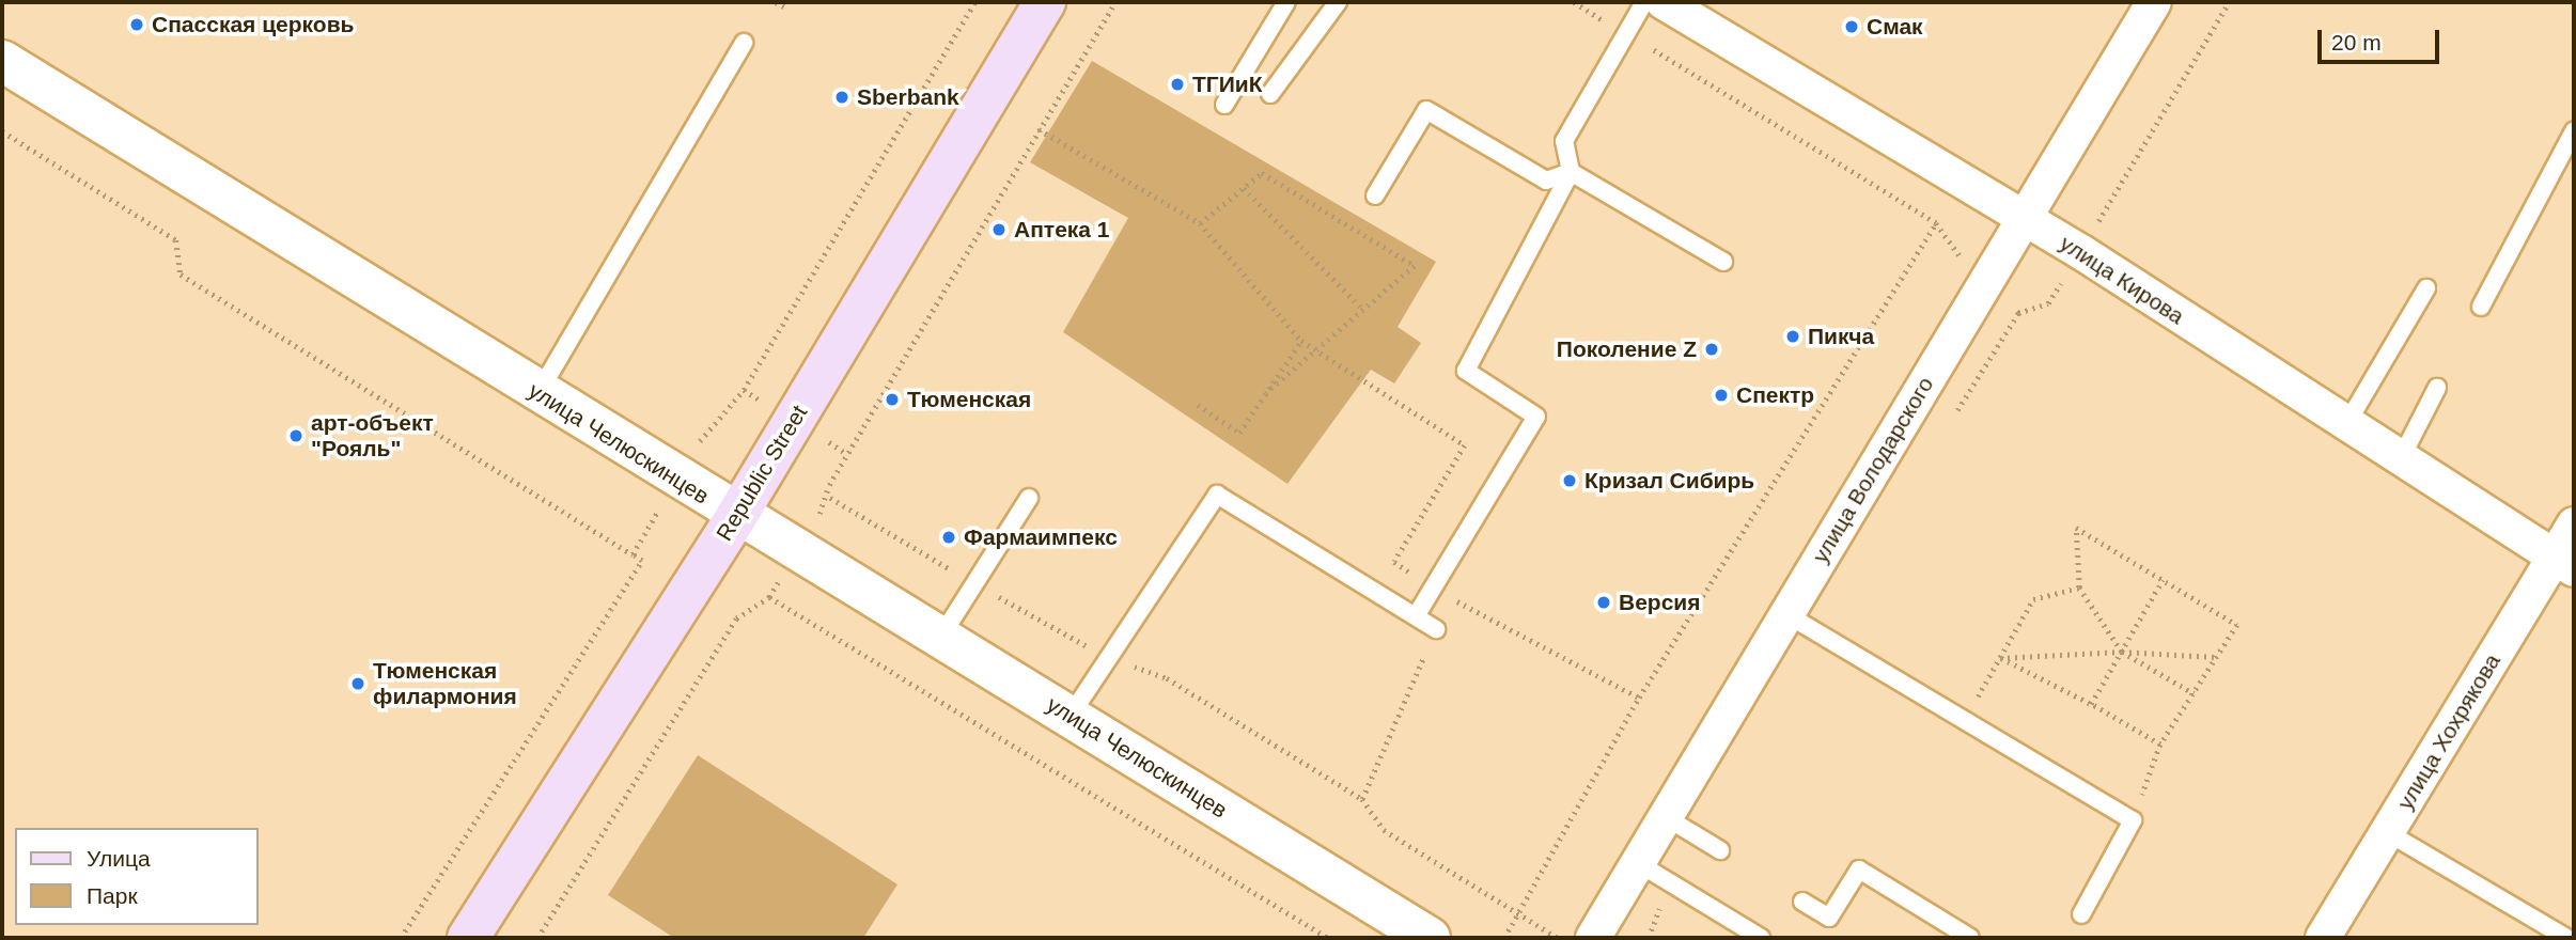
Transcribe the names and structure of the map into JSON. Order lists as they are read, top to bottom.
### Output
{
  "streets": {
    "main road": ["улица Челюскинцев", "Republic Street"],
    "street": ["улица Кирова", "улица Володарского", "улица Хохрякова"]
  },
  "crossings": [
    ["улица Кирова", "улица Володарского"],
    ["улица Кирова", "улица Хохрякова"],
    ["улица Челюскинцев", "Republic Street"]
  ],
  "places": [
    "Спасская церковь",
    "Смак",
    "ТГИиК",
    "Sberbank",
    "Аптека 1",
    "Пикча",
    "Поколение Z",
    "Спектр",
    "Тюменская",
    "арт-объект \"Рояль\"",
    "Кризал Сибирь",
    "Фармаимпекс",
    "Версия",
    "Тюменская филармония"
  ],
  "legend": ["Улица", "Парк"],
  "scale_bar": "20 m"
}
